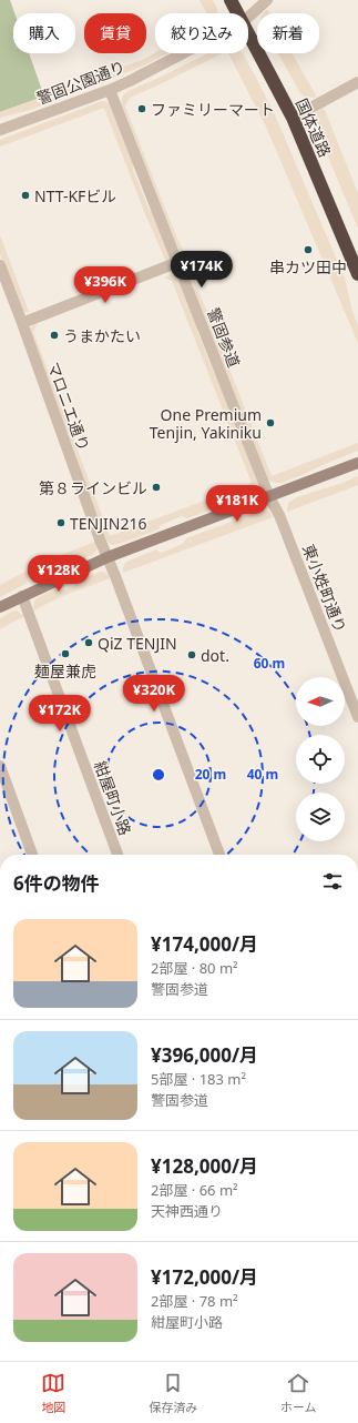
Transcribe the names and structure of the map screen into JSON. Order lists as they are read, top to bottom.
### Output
{
  "streets": {
    "highway": ["国体道路"],
    "street": [
      "警固公園通り",
      "警固参道",
      "マロニエ通り",
      "東小姓町通り",
      "紺屋町小路"
    ]
  },
  "crossings": [
    ["警固公園通り", "警固参道"],
    ["警固参道", "東小姓町通り"]
  ],
  "places": [
    "ファミリーマート",
    "NTT-KFビル",
    "串カツ田中",
    "うまかたい",
    "One Premium Tenjin, Yakiniku",
    "第８ラインビル",
    "TENJIN216",
    "QiZ TENJIN",
    "麺屋兼虎",
    "dot."
  ],
  "north": "left",
  "page": {
    "chip": [
      "購入",
      "賃貸",
      "絞り込み",
      "新着"
    ],
    "price": [
      "¥174K",
      "¥396K",
      "¥181K",
      "¥128K",
      "¥320K",
      "¥172K"
    ],
    "heading": "6件の物件",
    "list": [
      {
        "name": "¥174,000/月",
        "note": "2部屋 · 80 m² · 警固参道"
      },
      {
        "name": "¥396,000/月",
        "note": "5部屋 · 183 m² · 警固参道"
      },
      {
        "name": "¥128,000/月",
        "note": "2部屋 · 66 m² · 天神西通り"
      },
      {
        "name": "¥172,000/月",
        "note": "2部屋 · 78 m² · 紺屋町小路"
      }
    ],
    "tabs": ["地図", "保存済み", "ホーム"]
  },
  "rings": ["60 m", "20 m", "40 m"]
}
